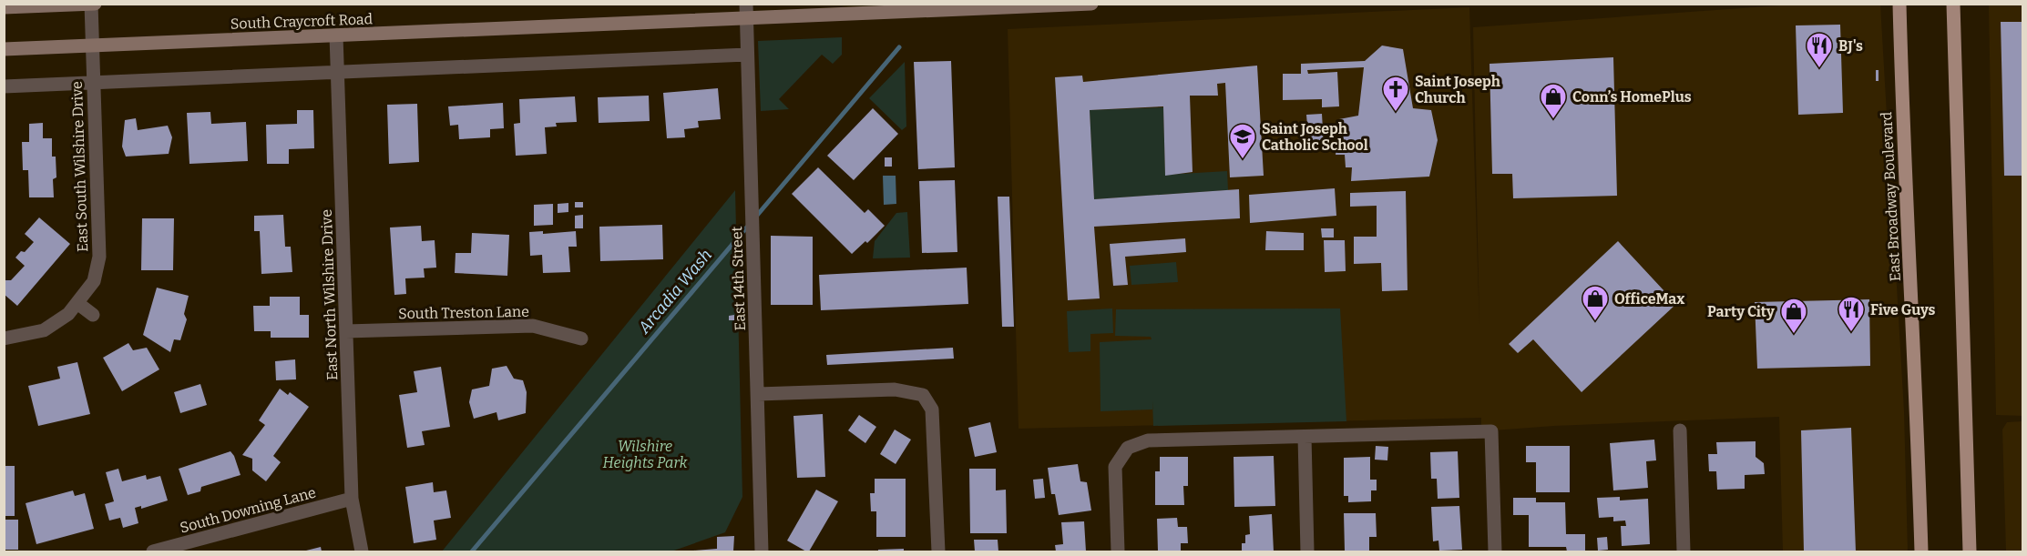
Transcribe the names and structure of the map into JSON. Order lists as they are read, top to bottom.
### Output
{
  "streets": {
    "main road": ["South Craycroft Road", "East Broadway Boulevard"],
    "street": [
      "East South Wilshire Drive",
      "East 14th Street",
      "East North Wilshire Drive",
      "South Treston Lane",
      "South Downing Lane"
    ]
  },
  "crossings": [
    ["South Craycroft Road", "East South Wilshire Drive"],
    ["South Craycroft Road", "East 14th Street"],
    ["South Craycroft Road", "East North Wilshire Drive"],
    ["East North Wilshire Drive", "South Treston Lane"],
    ["East North Wilshire Drive", "South Downing Lane"]
  ],
  "water": ["Arcadia Wash"],
  "parks": ["Wilshire Heights Park"],
  "places": {
    "restaurant": ["BJ's", "Five Guys"],
    "church": ["Saint Joseph Church"],
    "shop": ["Conn’s HomePlus", "OfficeMax", "Party City"],
    "school or university": ["Saint Joseph Catholic School"]
  }
}
